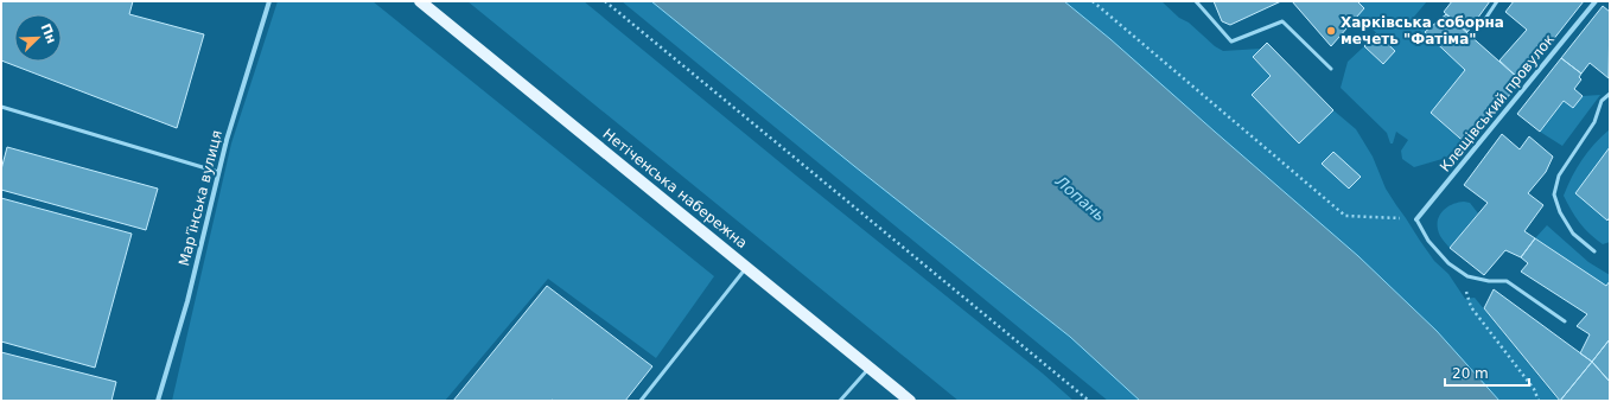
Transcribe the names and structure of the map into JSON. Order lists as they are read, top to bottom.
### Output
{
  "streets": {
    "main road": ["Нетіченська набережна"],
    "street": ["Клещівський провулок", "Мар’їнська вулиця"]
  },
  "water": ["Лопань"],
  "places": ["Харківська соборна мечеть \"Фатіма\""],
  "scale_bar": "20 m",
  "north": "top right"
}
